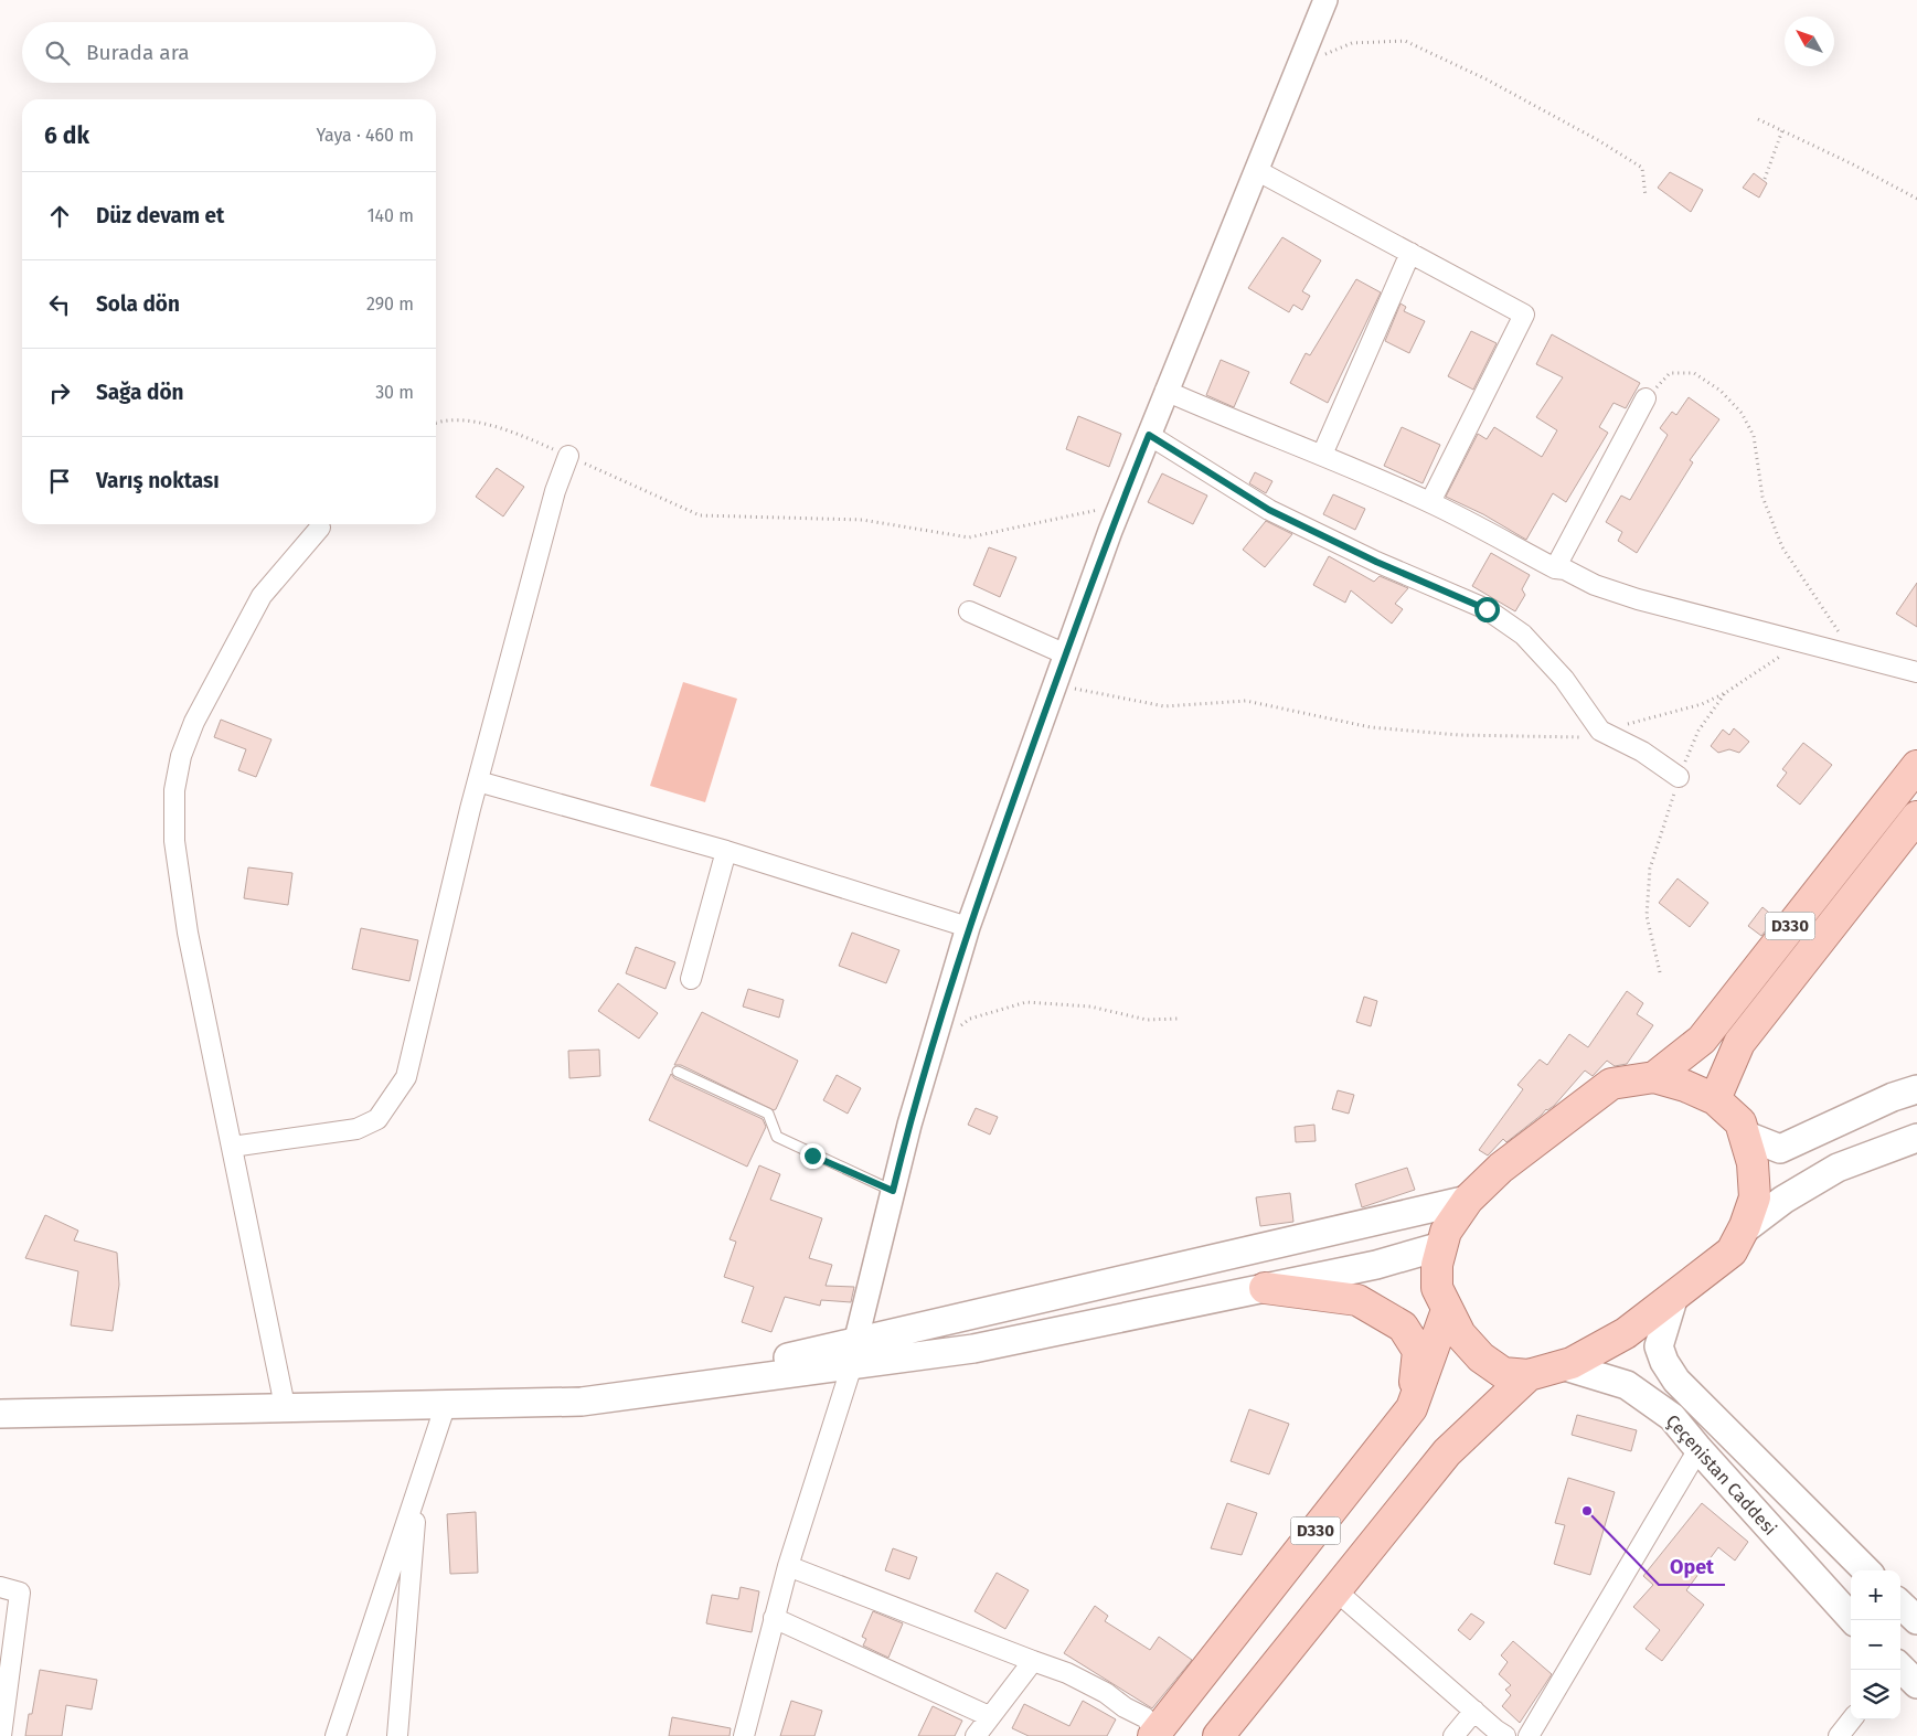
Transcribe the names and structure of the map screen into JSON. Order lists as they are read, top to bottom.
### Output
{
  "streets": {
    "main road": ["D330", "Çeçenistan Caddesi"]
  },
  "places": ["Opet"],
  "north": "top left",
  "page": {
    "search": "Burada ara",
    "heading": ["6 dk", "Yaya · 460 m"],
    "list": [
      ["Düz devam et", "140 m"],
      ["Sola dön", "290 m"],
      ["Sağa dön", "30 m"],
      "Varış noktası"
    ],
    "map_buttons": ["+", "−"]
  }
}
